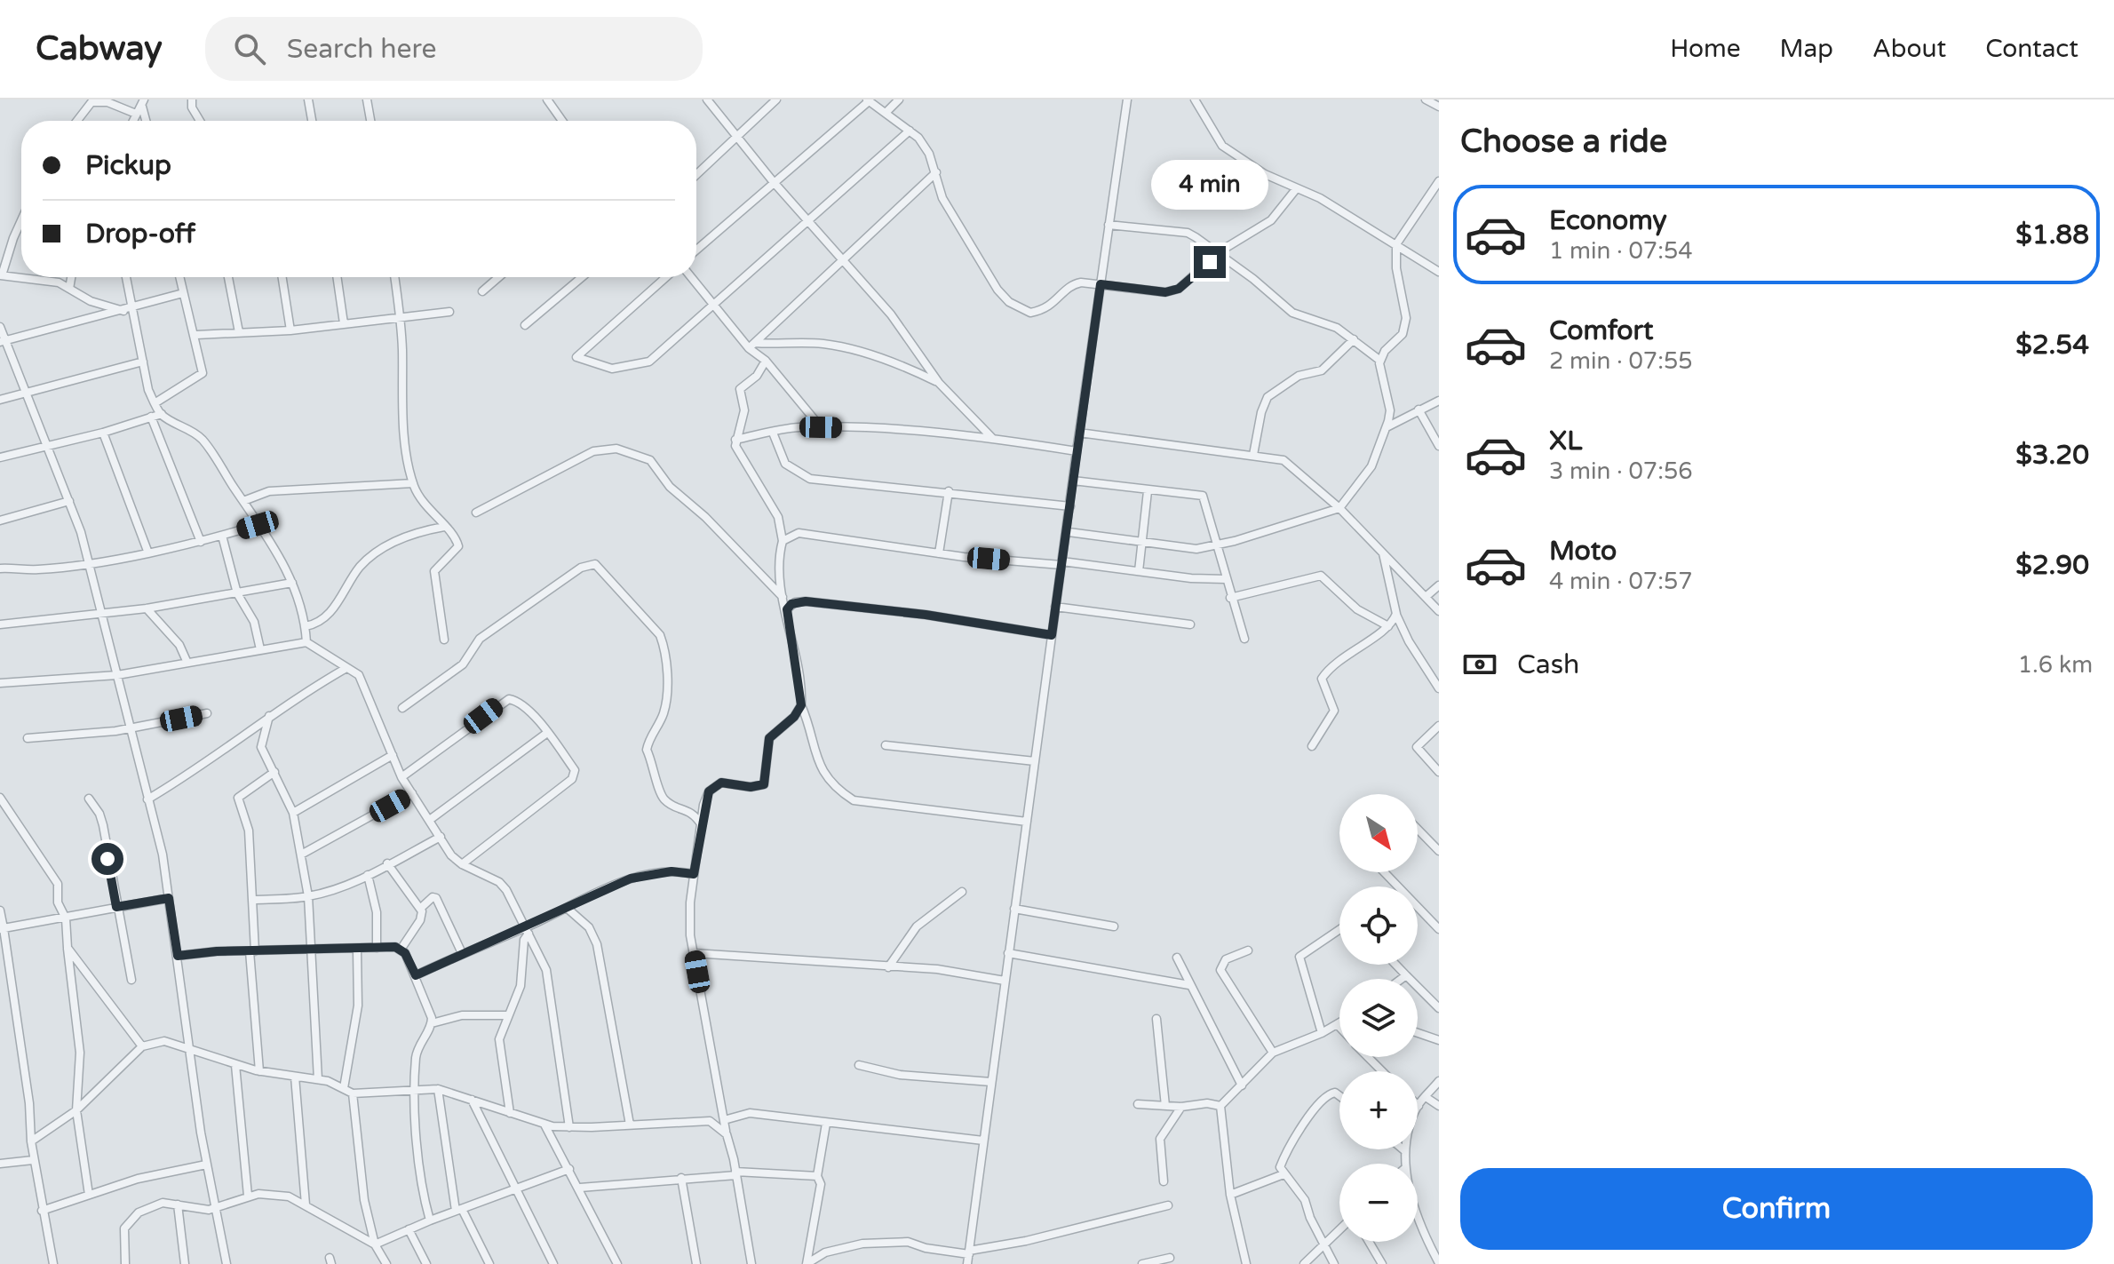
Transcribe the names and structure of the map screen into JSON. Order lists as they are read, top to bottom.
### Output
{
  "north": "bottom right",
  "page": {
    "header": "Cabway",
    "search": "Search here",
    "nav": [
      "Home",
      "Map",
      "About",
      "Contact"
    ],
    "heading": "Choose a ride",
    "banner": ["Pickup", "Drop-off"],
    "bubble": "4 min",
    "list": [
      {
        "name": "Economy",
        "note": "1 min · 07:54",
        "value": "$1.88"
      },
      {
        "name": "Comfort",
        "note": "2 min · 07:55",
        "value": "$2.54"
      },
      {
        "name": "XL",
        "note": "3 min · 07:56",
        "value": "$3.20"
      },
      {
        "name": "Moto",
        "note": "4 min · 07:57",
        "value": "$2.90"
      }
    ],
    "pay": ["Cash", "1.6 km"],
    "map_buttons": ["+", "−"],
    "buttons": "Confirm"
  }
}
